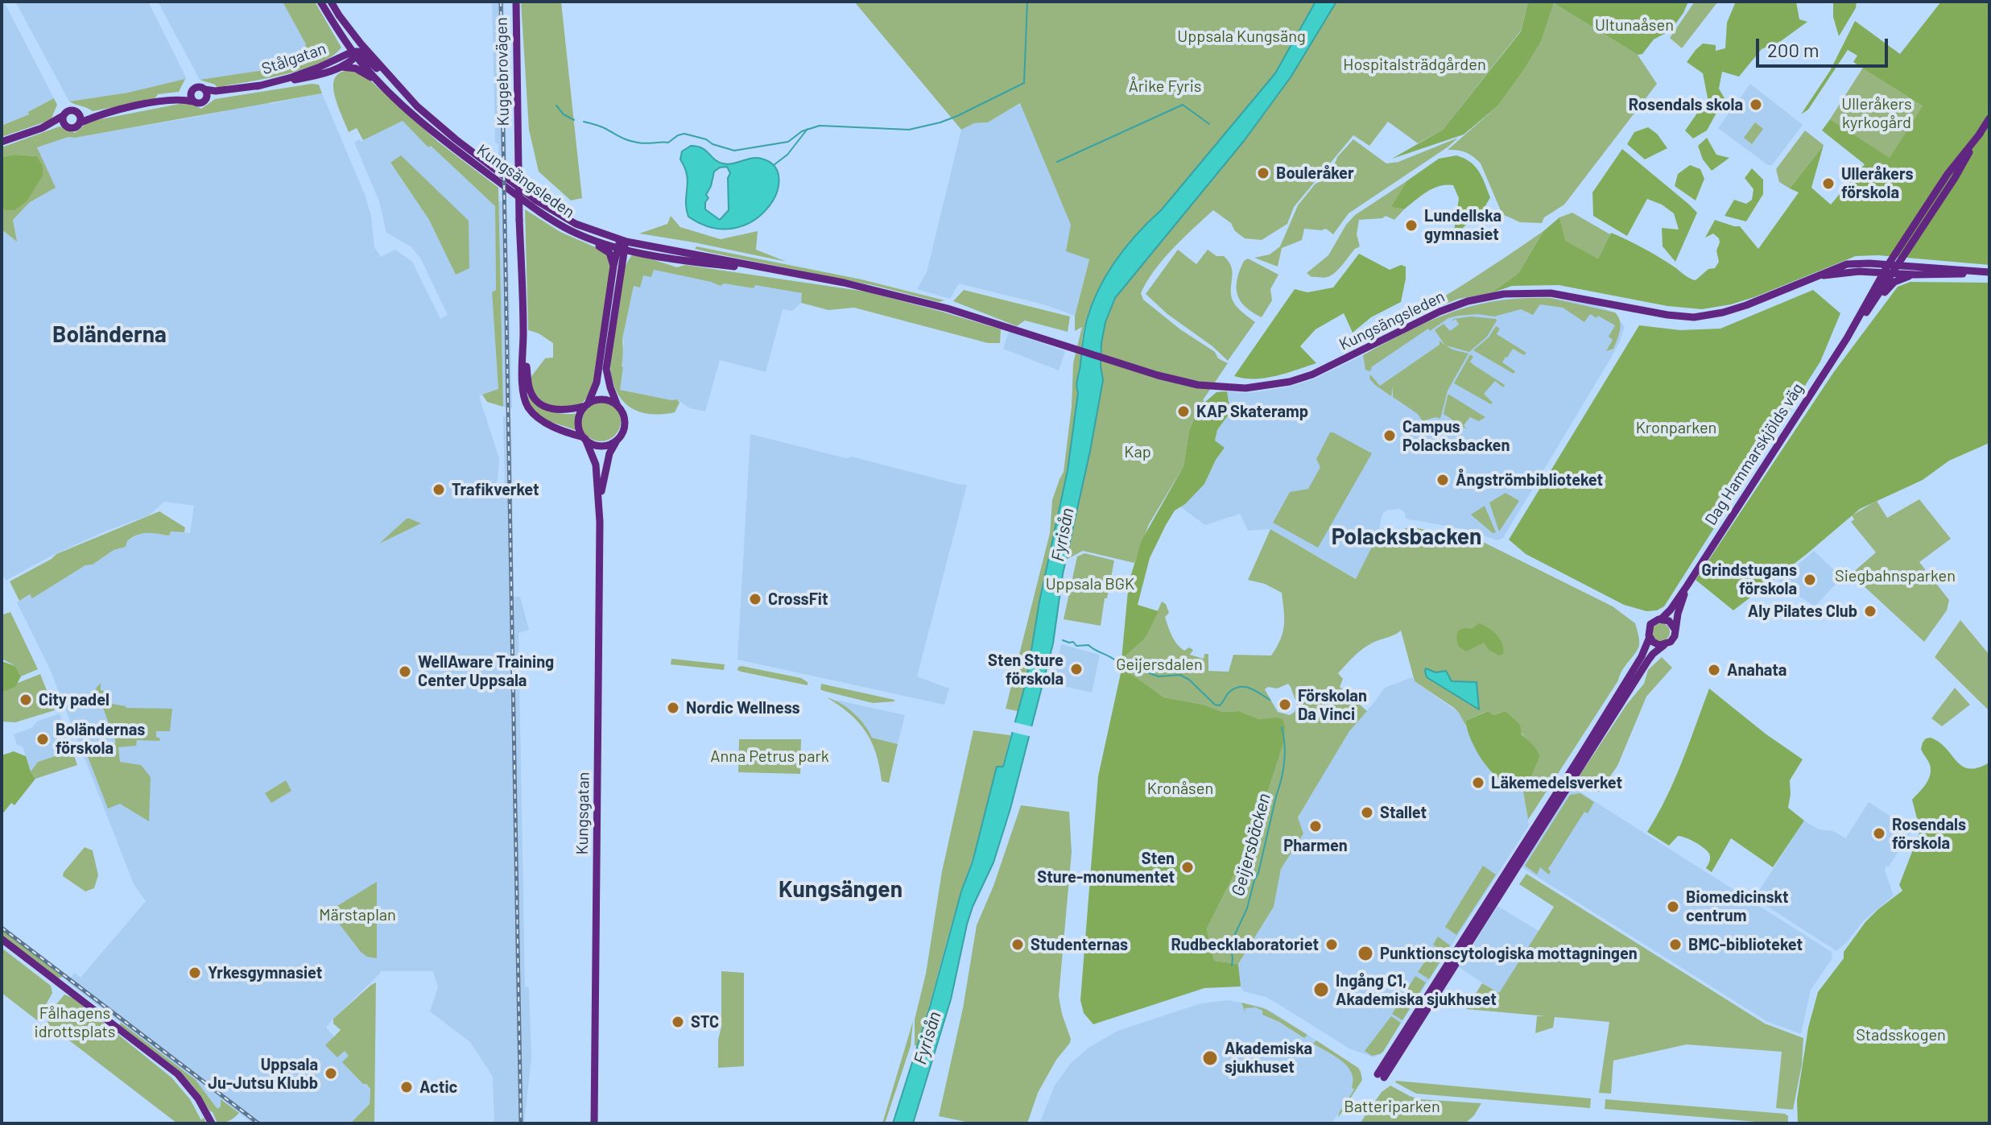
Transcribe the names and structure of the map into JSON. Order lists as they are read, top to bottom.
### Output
{
  "streets": {
    "main road": [
      "Stålgatan",
      "Kuggebrovägen",
      "Kungsängsleden",
      "Dag Hammarskjölds väg",
      "Kungsgatan"
    ]
  },
  "crossings": [
    ["Stålgatan", "Kungsängsleden"],
    ["Kuggebrovägen", "Kungsgatan"],
    ["Kungsängsleden", "Dag Hammarskjölds väg"]
  ],
  "districts": ["Boländerna", "Polacksbacken", "Kungsängen"],
  "water": ["Fyrisån", "Geijersbäcken"],
  "parks": [
    "Ultunaåsen",
    "Uppsala Kungsäng",
    "Hospitalsträdgården",
    "Årike Fyris",
    "Ulleråkers kyrkogård",
    "Kronparken",
    "Kap",
    "Siegbahnsparken",
    "Uppsala BGK",
    "Geijersdalen",
    "Anna Petrus park",
    "Kronåsen",
    "Märstaplan",
    "Fålhagens idrottsplats",
    "Stadsskogen",
    "Batteriparken"
  ],
  "places": [
    "Rosendals skola",
    "Bouleråker",
    "Ulleråkers förskola",
    "Lundellska gymnasiet",
    "KAP Skateramp",
    "Campus Polacksbacken",
    "Ångströmbiblioteket",
    "Trafikverket",
    "Grindstugans förskola",
    "CrossFit",
    "Aly Pilates Club",
    "Sten Sture förskola",
    "Anahata",
    "WellAware Training Center Uppsala",
    "City padel",
    "Förskolan Da Vinci",
    "Nordic Wellness",
    "Boländernas förskola",
    "Läkemedelsverket",
    "Stallet",
    "Pharmen",
    "Rosendals förskola",
    "Sten Sture-monumentet",
    "Biomedicinskt centrum",
    "Studenternas",
    "Rudbecklaboratoriet",
    "BMC-biblioteket",
    "Punktionscytologiska mottagningen",
    "Yrkesgymnasiet",
    "Ingång C1, Akademiska sjukhuset",
    "STC",
    "Akademiska sjukhuset",
    "Uppsala Ju-Jutsu Klubb",
    "Actic"
  ],
  "scale_bar": "200 m"
}
